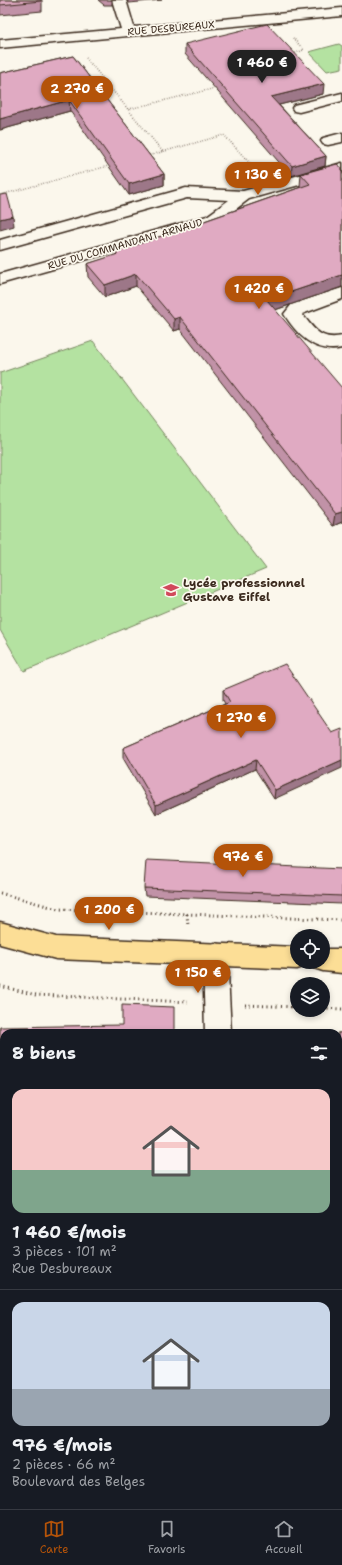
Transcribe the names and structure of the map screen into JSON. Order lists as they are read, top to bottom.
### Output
{
  "streets": {
    "street": ["RUE DESBUREAUX", "RUE DU COMMANDANT ARNAUD"]
  },
  "places": {
    "school or university": ["Lycée professionnel Gustave Eiffel"]
  },
  "page": {
    "price": [
      "1 460 €",
      "2 270 €",
      "1 130 €",
      "1 420 €",
      "1 270 €",
      "976 €",
      "1 200 €",
      "1 150 €"
    ],
    "heading": "8 biens",
    "list": [
      {
        "name": "1 460 €/mois",
        "note": "3 pièces · 101 m² · Rue Desbureaux"
      },
      {
        "name": "976 €/mois",
        "note": "2 pièces · 66 m² · Boulevard des Belges"
      }
    ],
    "tabs": ["Carte", "Favoris", "Accueil"]
  }
}
